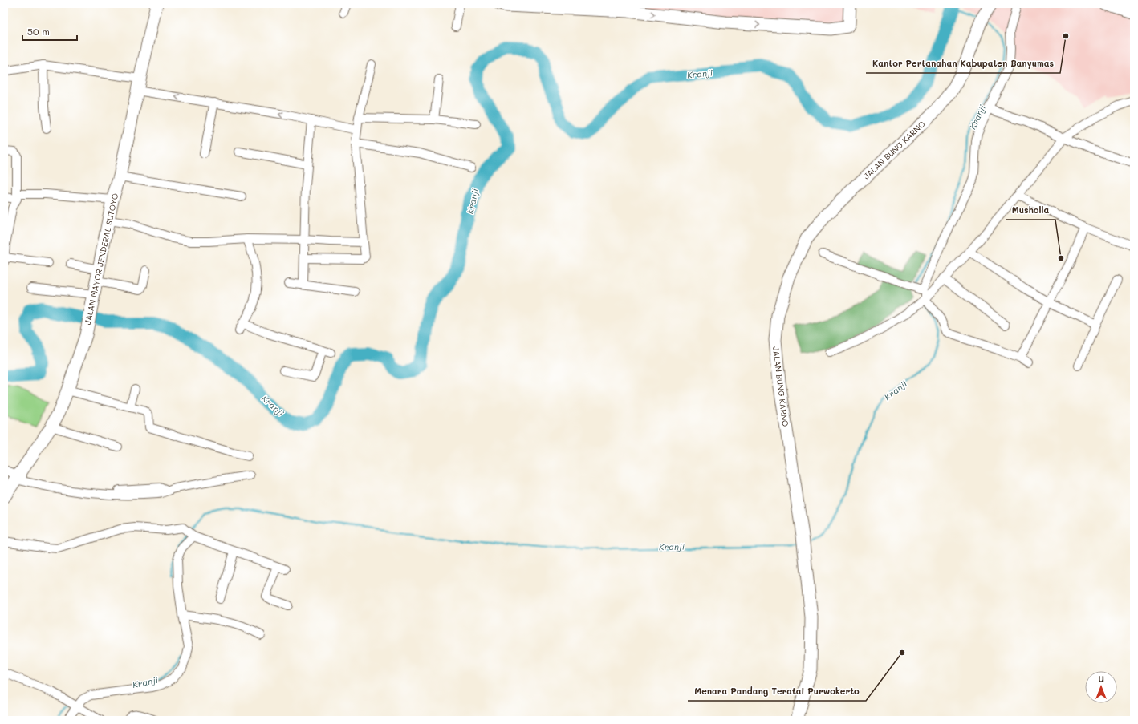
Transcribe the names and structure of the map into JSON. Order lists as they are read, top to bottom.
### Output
{
  "streets": {
    "main road": ["JALAN BUNG KARNO", "JALAN MAYOR JENDERAL SUTOYO"]
  },
  "water": ["Kranji"],
  "places": ["Kantor Pertanahan Kabupaten Banyumas", "Musholla", "Menara Pandang Teratai Purwokerto"],
  "scale_bar": "50 m",
  "north": "top"
}
